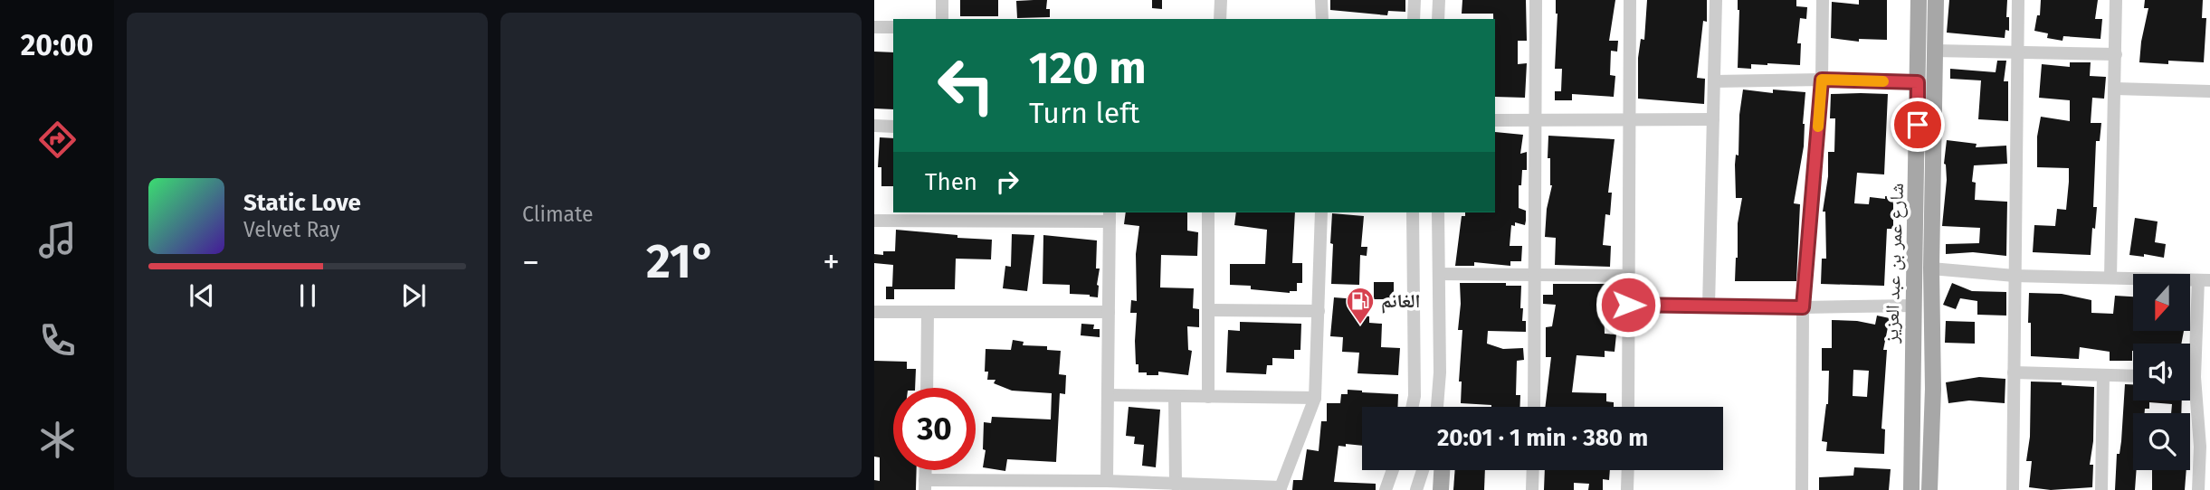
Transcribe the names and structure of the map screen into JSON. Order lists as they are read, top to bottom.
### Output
{
  "streets": {
    "main road": ["شارع عمر بن عبد العزيز"]
  },
  "places": {
    "fuel station": ["الغانم"]
  },
  "north": "bottom",
  "page": {
    "tabs": "20:00",
    "tile": "Climate",
    "turn": ["120 m", "Turn left"],
    "then": "Then",
    "song": ["Static Love", "Velvet Ray"],
    "heat": ["−", "21°", "+"],
    "limit": "30",
    "trip": "20:01 · 1 min · 380 m"
  }
}
